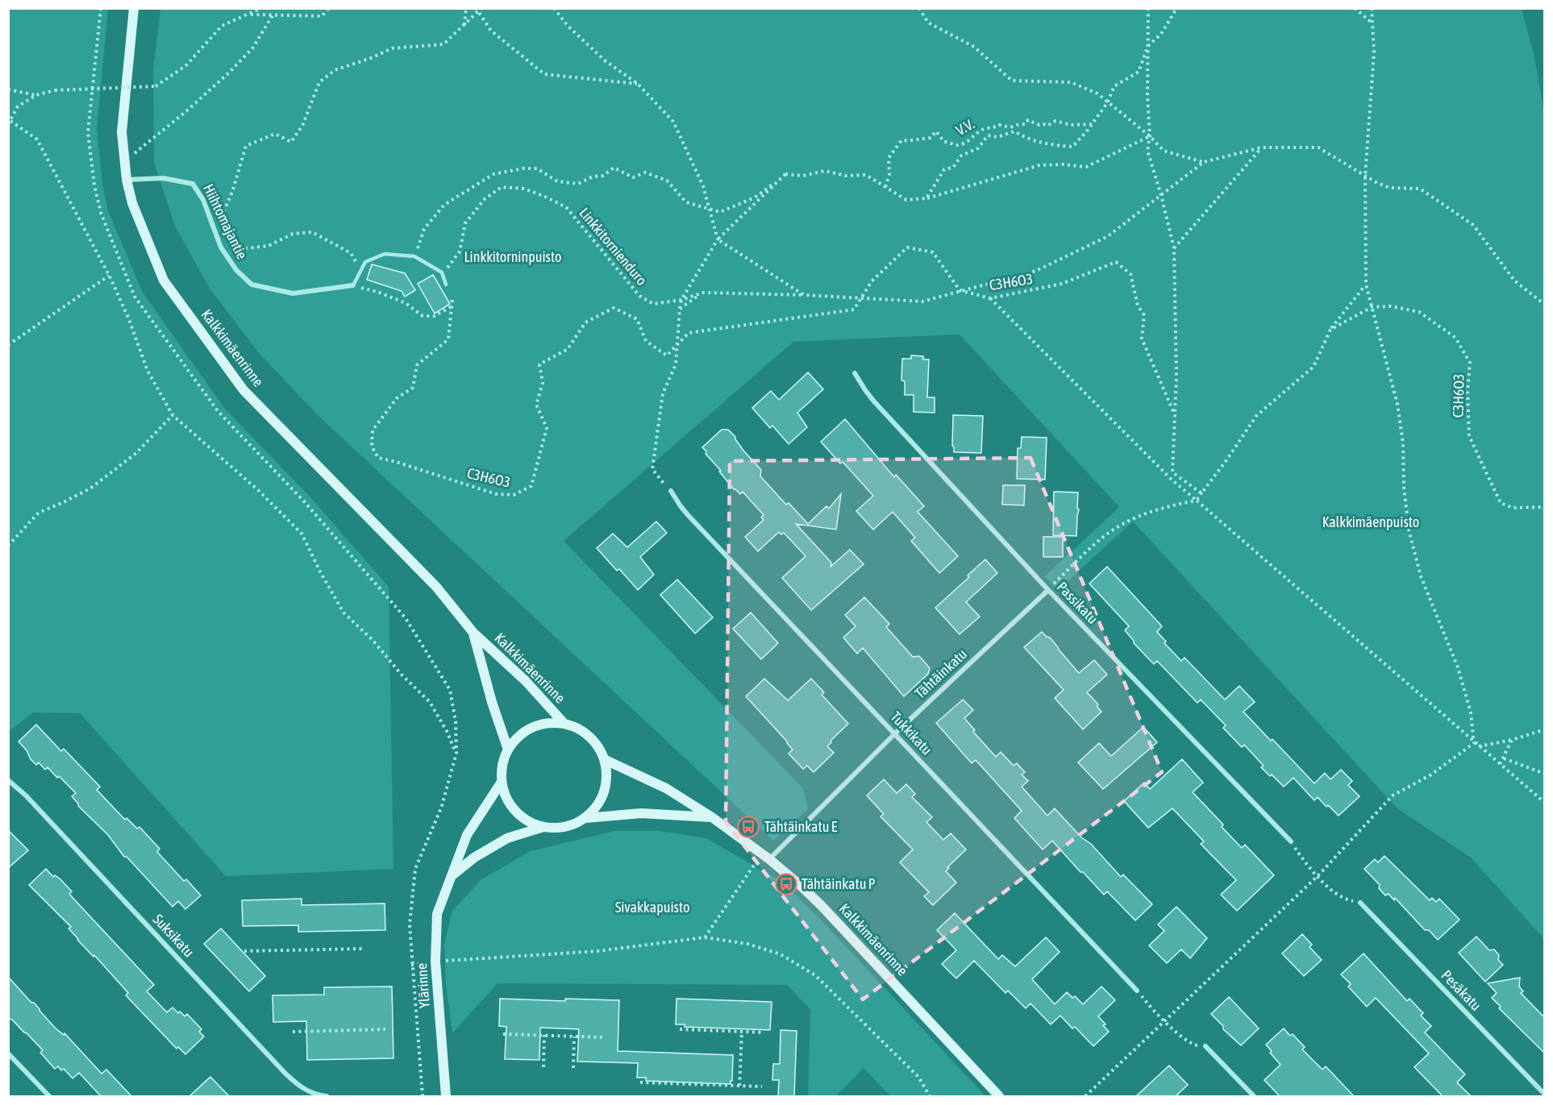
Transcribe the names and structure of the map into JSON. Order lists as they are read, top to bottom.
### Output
{
  "streets": {
    "street": [
      "Hiihtomajantie",
      "Kalkkimäenrinne",
      "Passikatu",
      "Tähtäinkatu",
      "Tukkikatu",
      "Suksikatu",
      "Ylärinne",
      "Pesäkatu"
    ],
    "path": ["V.V.", "Linkkitornienduro", "C3H6O3"]
  },
  "crossings": [
    ["Hiihtomajantie", "Kalkkimäenrinne"],
    ["Linkkitornienduro", "C3H6O3"],
    ["Kalkkimäenrinne", "Tähtäinkatu"],
    ["Kalkkimäenrinne", "Ylärinne"],
    ["Passikatu", "Tähtäinkatu"],
    ["Tähtäinkatu", "Tukkikatu"]
  ],
  "parks": ["Linkkitorninpuisto", "Kalkkimäenpuisto", "Sivakkapuisto"],
  "places": {
    "bus stop": ["Tähtäinkatu E", "Tähtäinkatu P"]
  }
}
